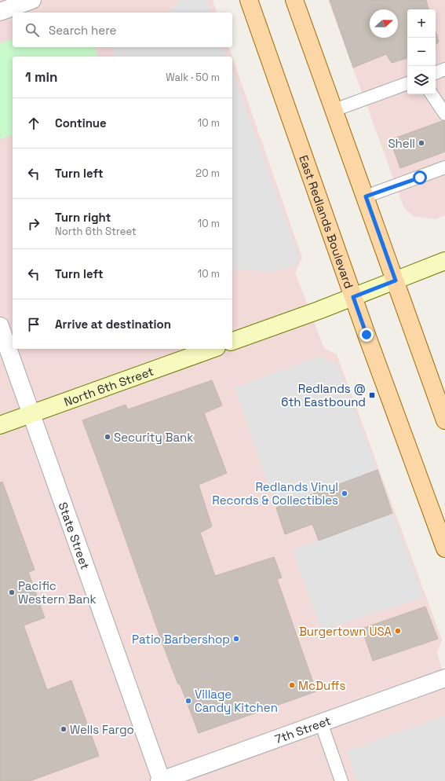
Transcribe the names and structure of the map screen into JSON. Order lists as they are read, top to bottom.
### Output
{
  "streets": {
    "main road": ["East Redlands Boulevard", "North 6th Street"],
    "street": ["State Street", "7th Street"]
  },
  "crossings": [
    ["North 6th Street", "State Street"],
    ["State Street", "7th Street"]
  ],
  "places": {
    "other": [
      "Shell",
      "Security Bank",
      "Redlands Vinyl Records & Collectibles",
      "Pacific Western Bank",
      "Burgertown USA",
      "Patio Barbershop",
      "McDuffs",
      "Village Candy Kitchen",
      "Wells Fargo"
    ],
    "transit": ["Redlands @ 6th Eastbound"]
  },
  "north": "right",
  "page": {
    "map_buttons": ["+", "−"],
    "search": "Search here",
    "heading": ["1 min", "Walk · 50 m"],
    "list": [
      ["Continue", "10 m"],
      ["Turn left", "20 m"],
      ["Turn right", "North 6th Street", "10 m"],
      ["Turn left", "10 m"],
      "Arrive at destination"
    ]
  }
}
